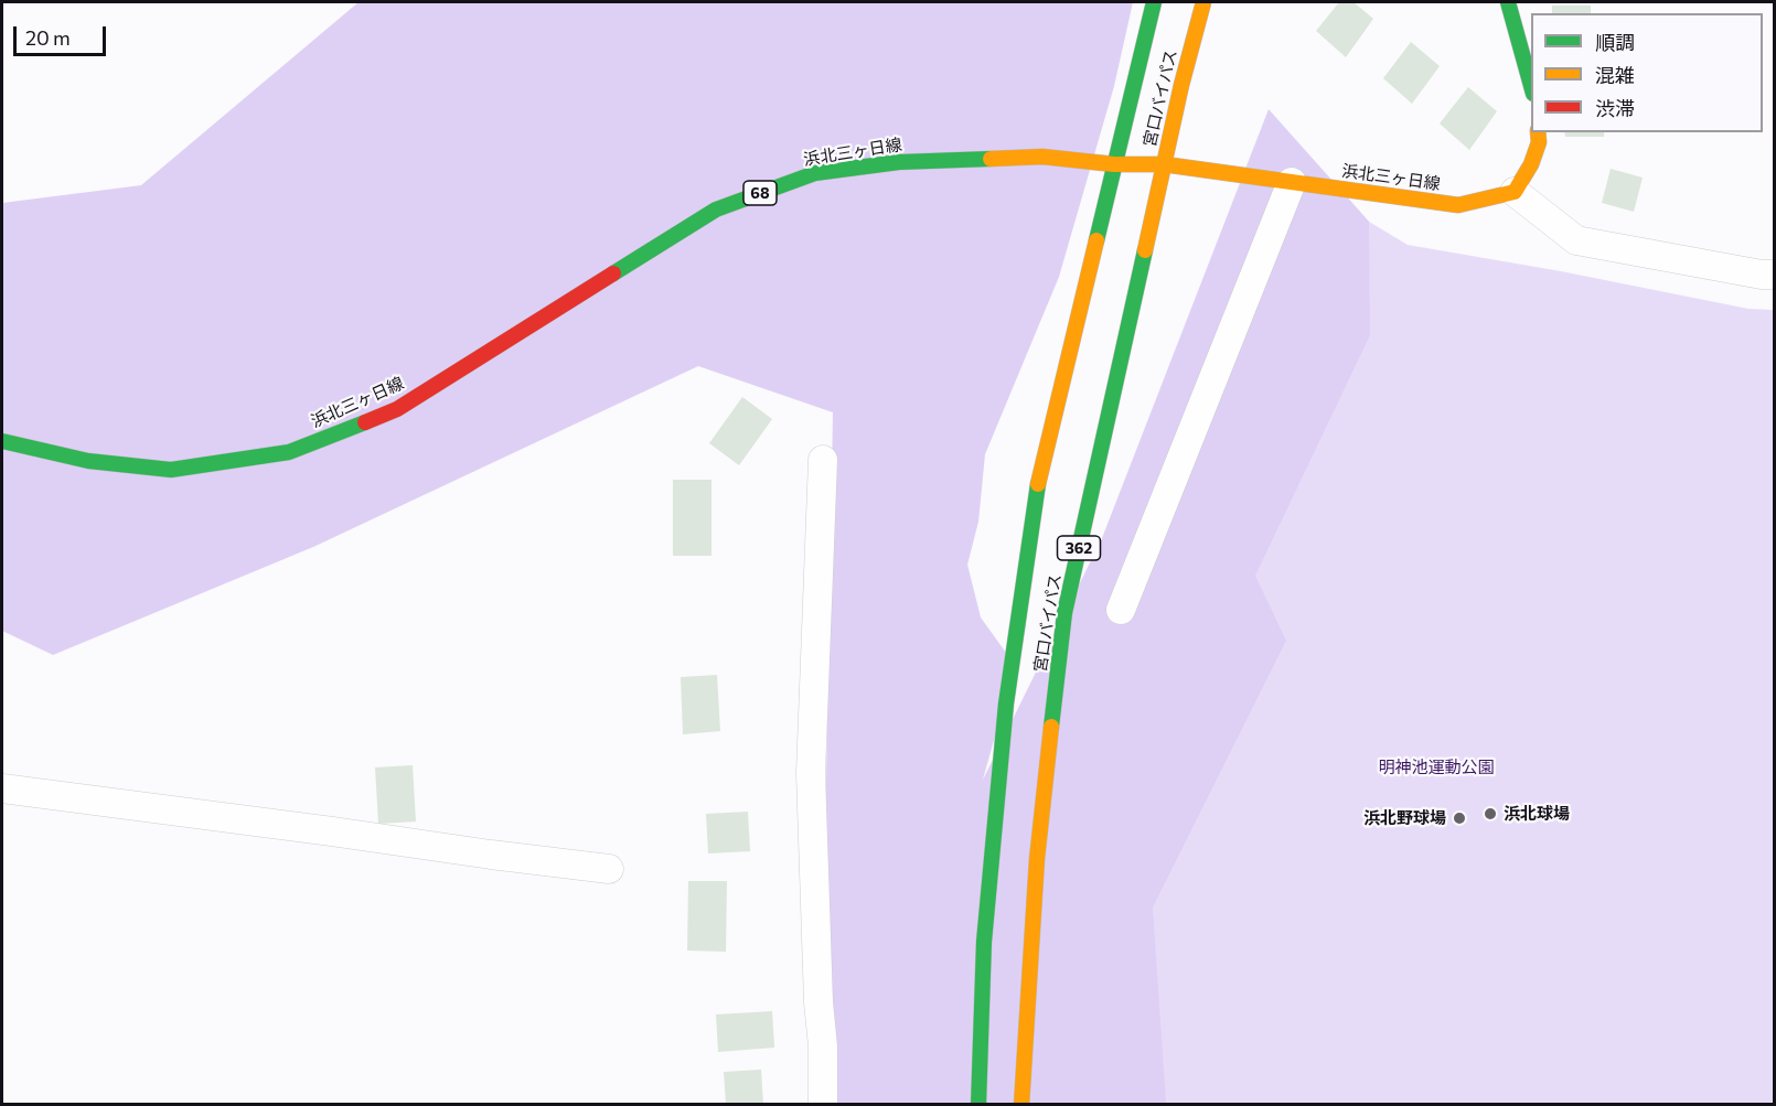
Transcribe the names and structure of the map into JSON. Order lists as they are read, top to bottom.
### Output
{
  "streets": {
    "main road": [
      "宮口バイパス",
      "浜北三ヶ日線",
      "68",
      "362"
    ]
  },
  "crossings": [
    ["宮口バイパス", "浜北三ヶ日線"]
  ],
  "parks": ["明神池運動公園"],
  "places": ["浜北球場", "浜北野球場"],
  "legend": ["順調", "混雑", "渋滞"],
  "scale_bar": "20 m"
}
